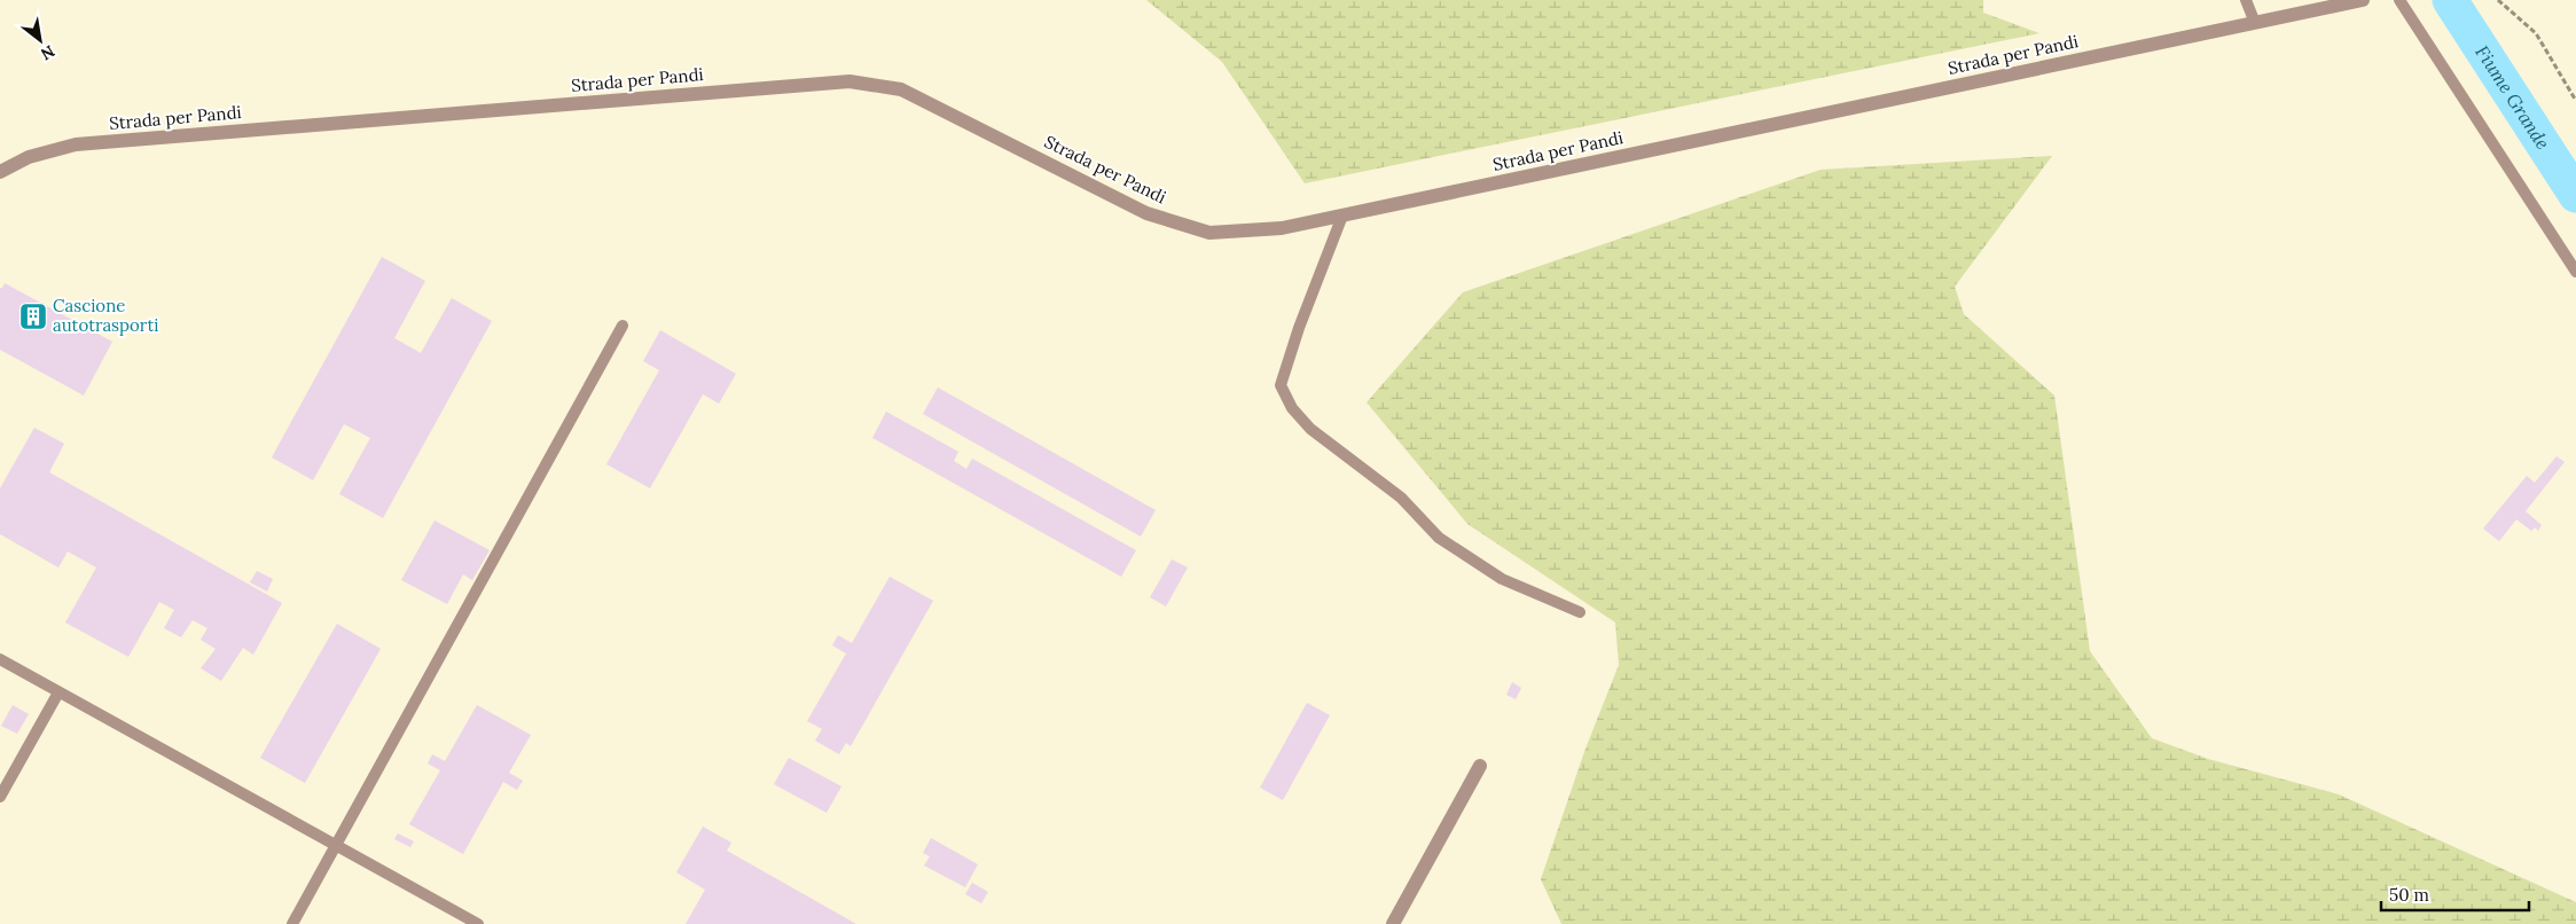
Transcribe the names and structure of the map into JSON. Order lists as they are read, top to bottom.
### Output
{
  "streets": {
    "street": ["Strada per Pandi"]
  },
  "water": ["Fiume Grande"],
  "places": {
    "building": ["Cascione autotrasporti"]
  },
  "scale_bar": "50 m",
  "north": "bottom right"
}
